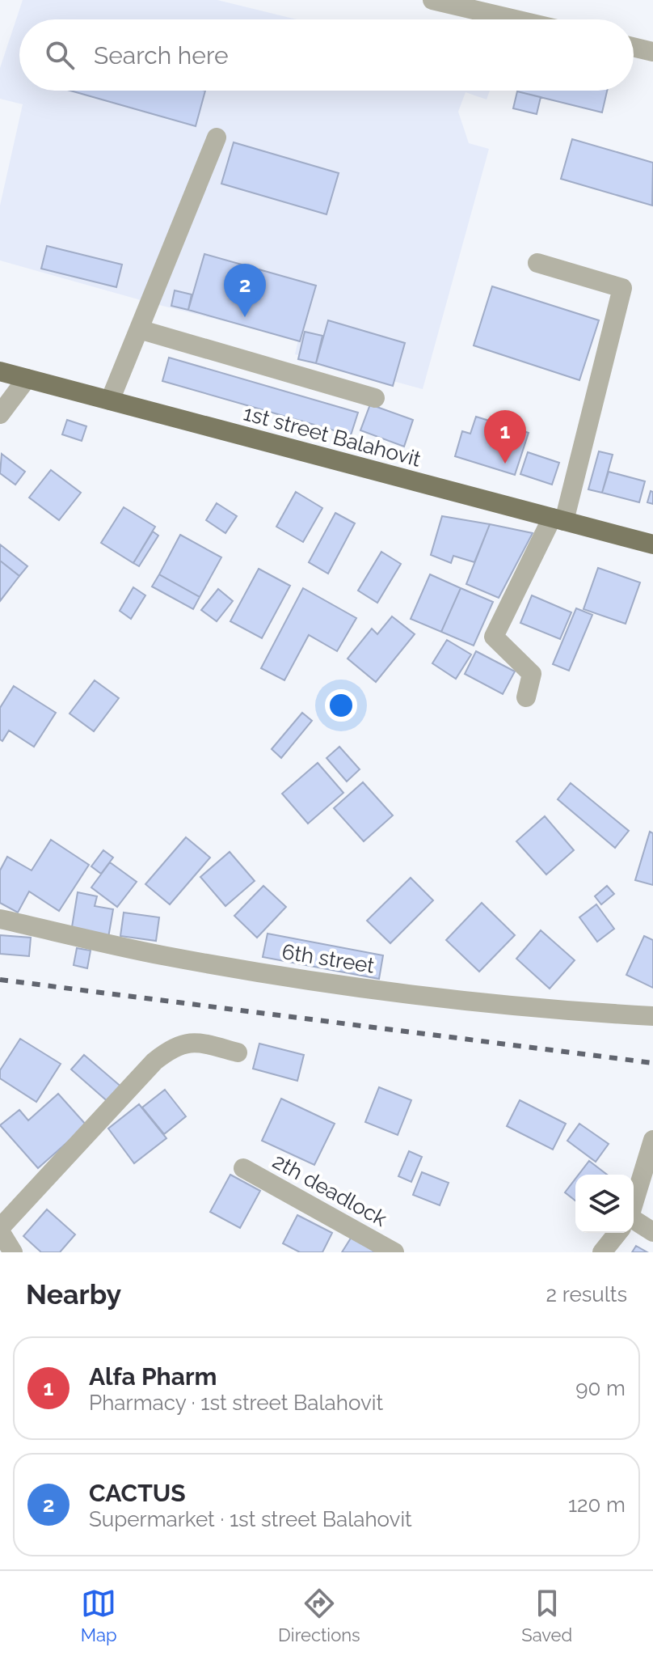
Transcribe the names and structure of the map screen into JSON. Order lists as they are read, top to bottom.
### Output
{
  "streets": {
    "main road": ["1st street Balahovit"],
    "street": ["6th street", "2th deadlock"]
  },
  "page": {
    "search": "Search here",
    "pins": ["2", "1"],
    "heading": ["Nearby", "2 results"],
    "list": [
      {
        "mark": "1",
        "name": "Alfa Pharm",
        "note": "Pharmacy · 1st street Balahovit",
        "value": "90 m"
      },
      {
        "mark": "2",
        "name": "CACTUS",
        "note": "Supermarket · 1st street Balahovit",
        "value": "120 m"
      }
    ],
    "nav": ["Map", "Directions", "Saved"]
  }
}
